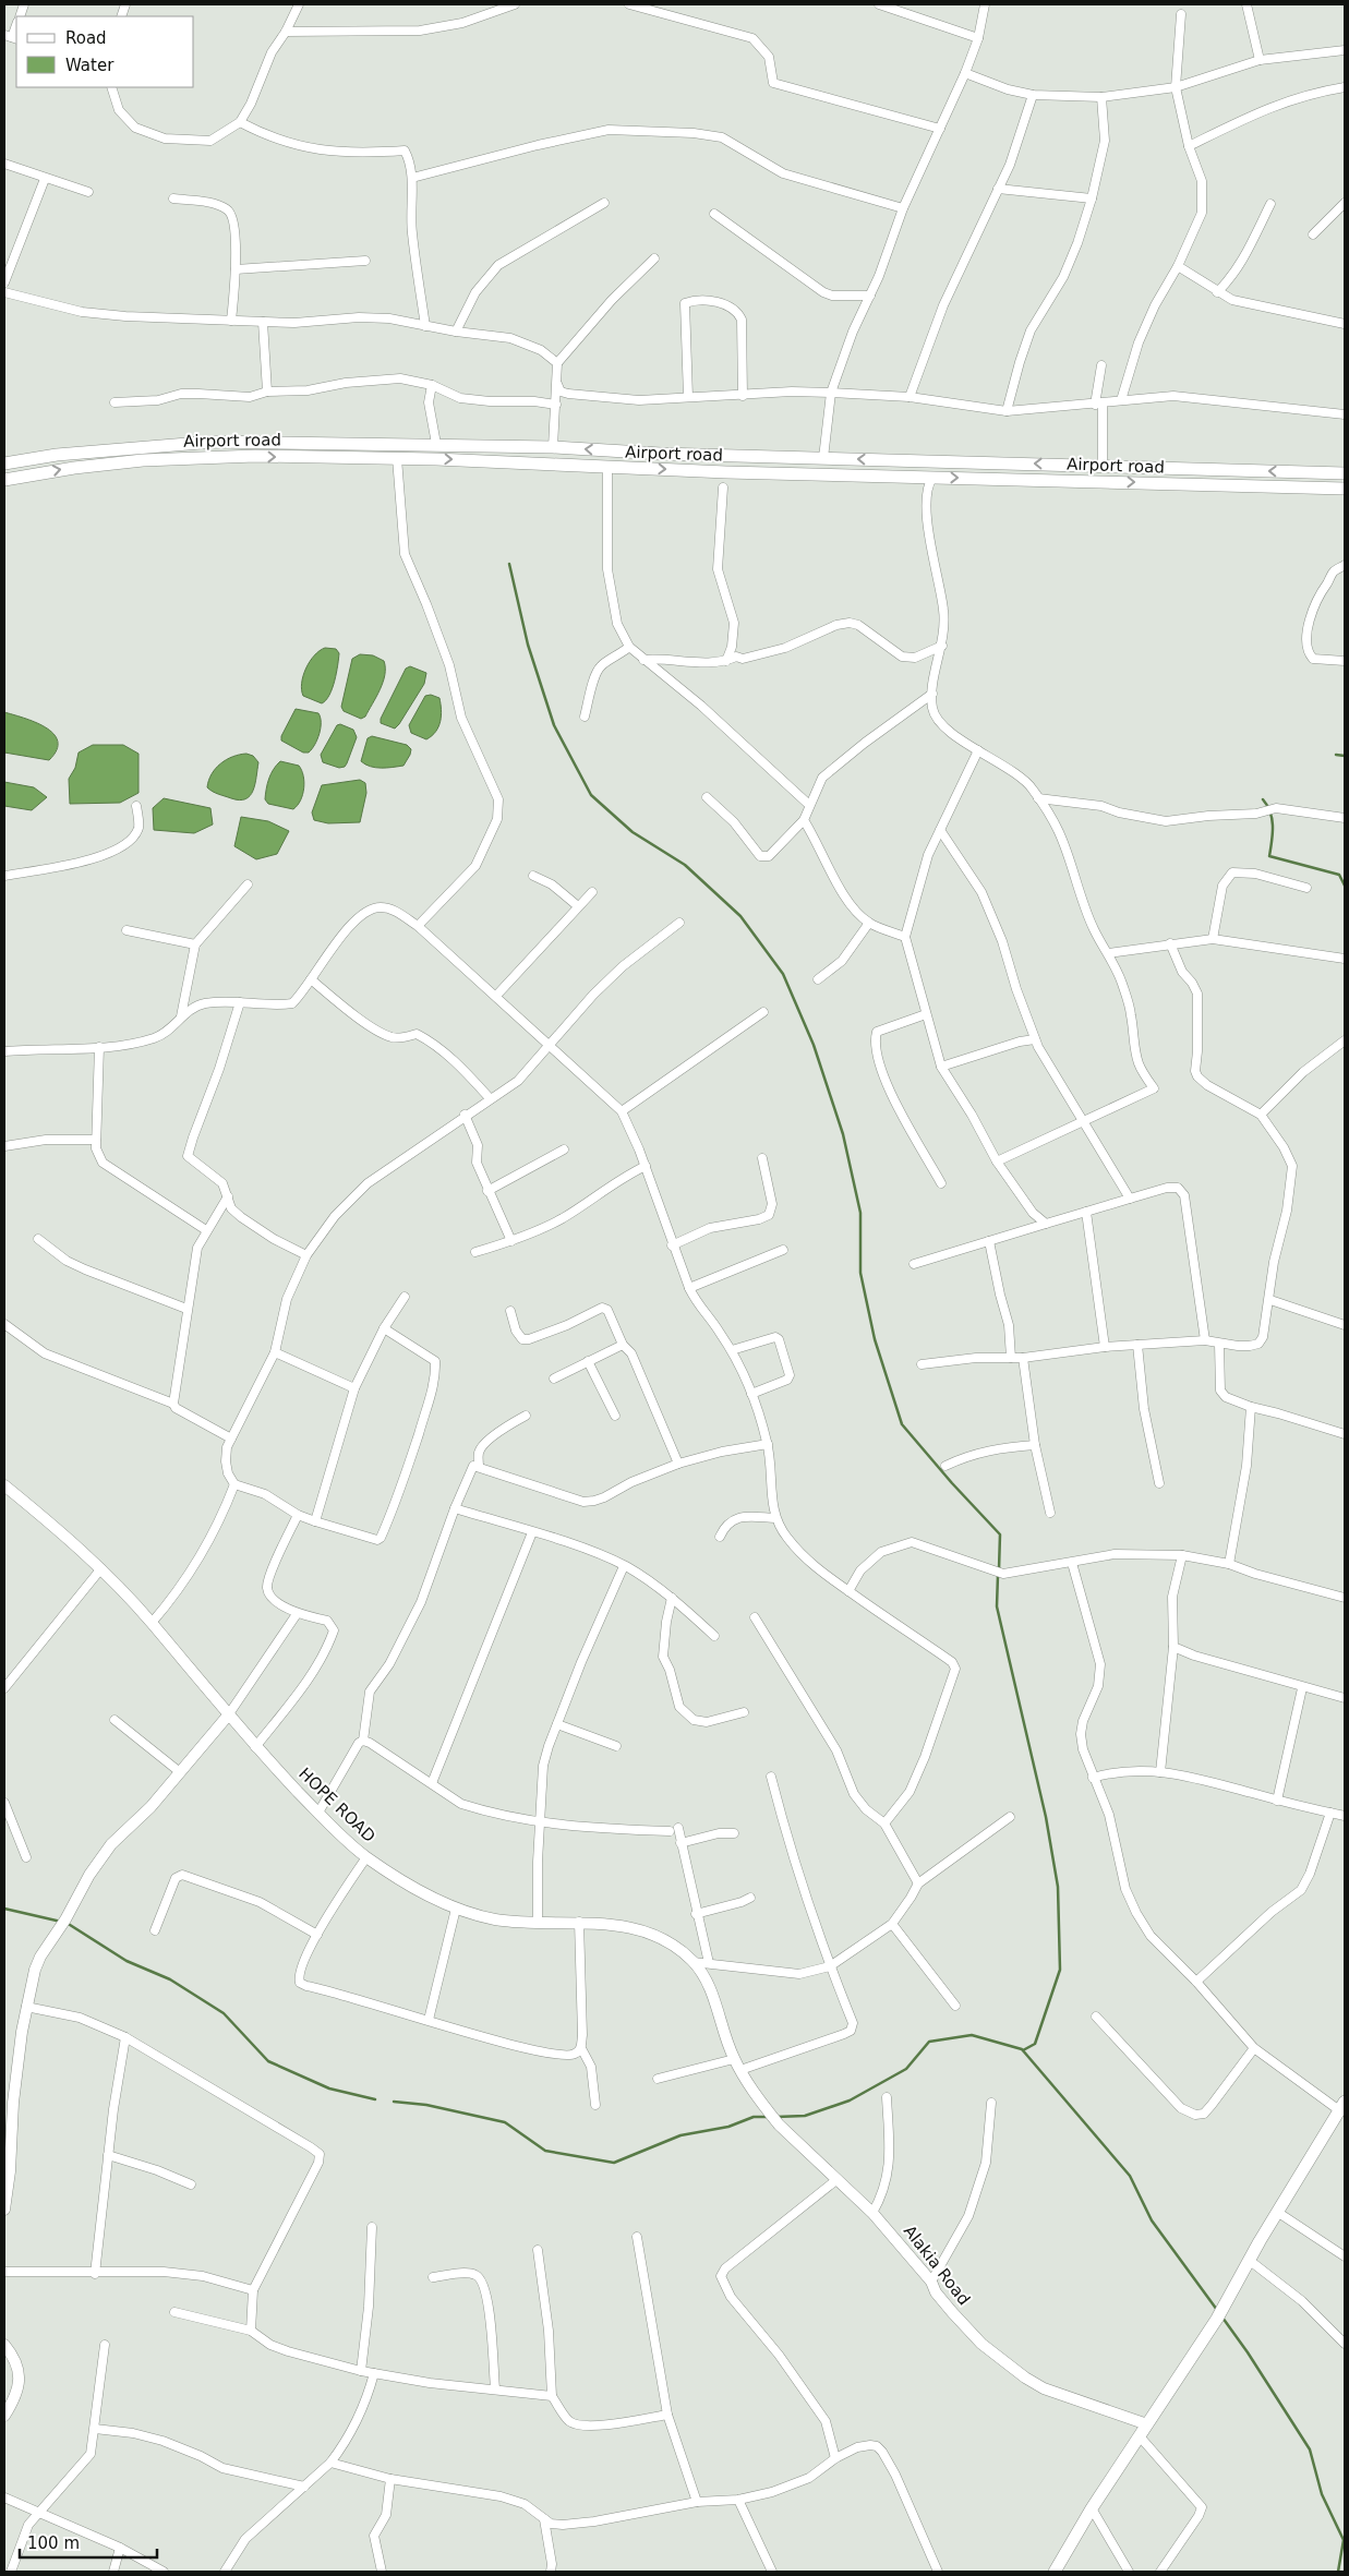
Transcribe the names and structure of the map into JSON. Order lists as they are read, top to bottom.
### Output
{
  "streets": {
    "main road": ["Airport road"],
    "street": ["HOPE ROAD", "Alakia Road"]
  },
  "crossings": [
    ["HOPE ROAD", "Alakia Road"]
  ],
  "legend": ["Road", "Water"],
  "scale_bar": "100 m"
}
